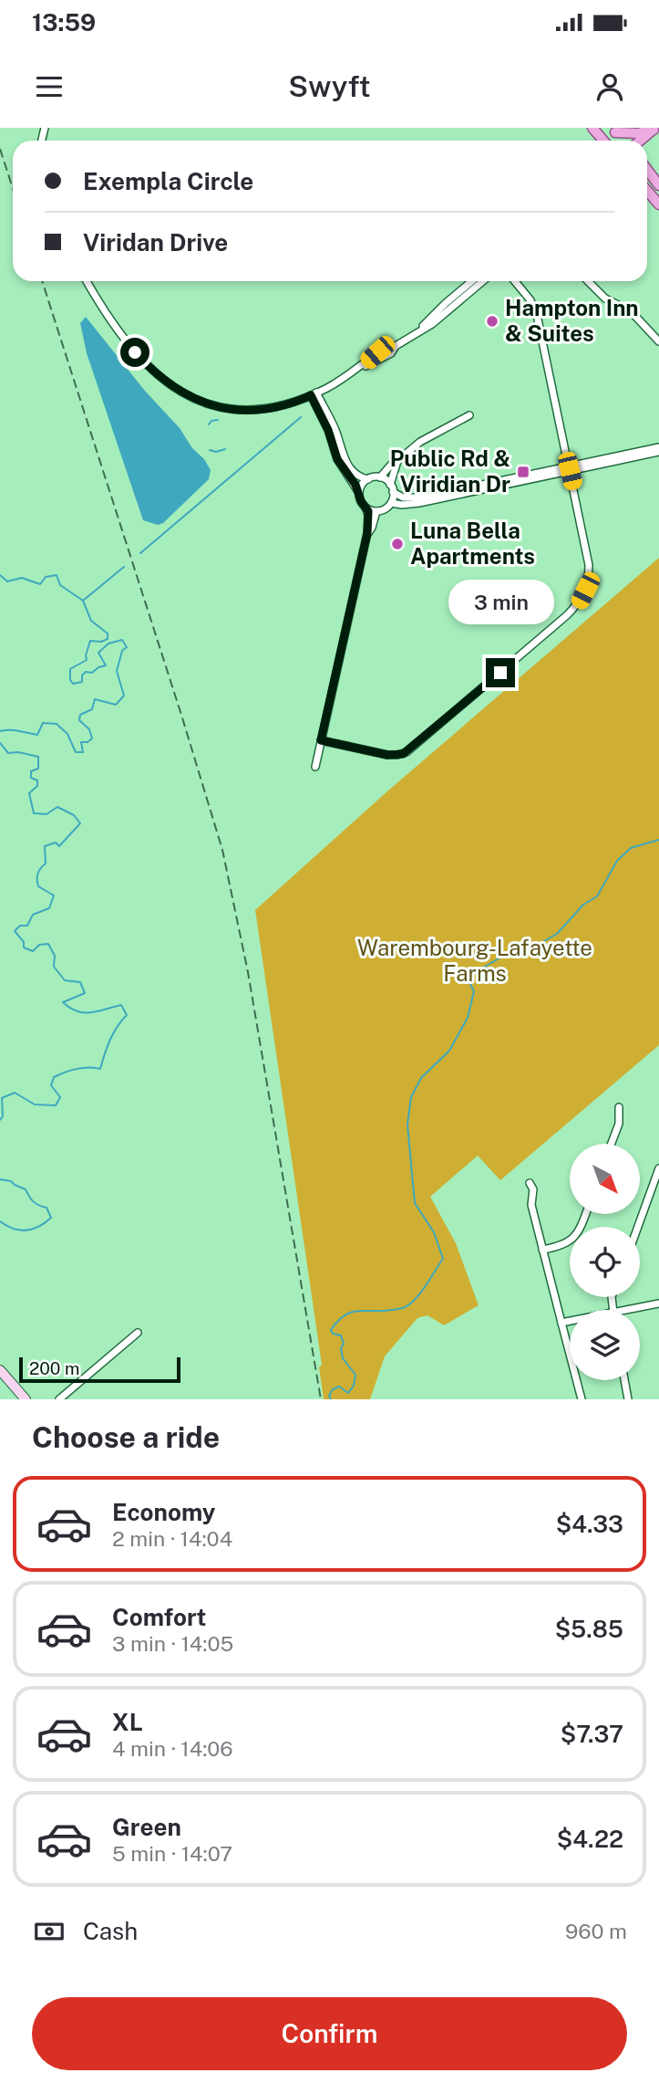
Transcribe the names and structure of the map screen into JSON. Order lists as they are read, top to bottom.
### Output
{
  "parks": ["Warembourg-Lafayette Farms"],
  "places": {
    "other": ["Hampton Inn & Suites", "Luna Bella Apartments"],
    "transit": ["Public Rd & Viridian Dr"]
  },
  "scale_bar": "200 m",
  "north": "bottom right",
  "page": {
    "status": "13:59",
    "header": "Swyft",
    "banner": ["Exempla Circle", "Viridan Drive"],
    "bubble": "3 min",
    "scale": "200 m",
    "heading": "Choose a ride",
    "list": [
      {
        "name": "Economy",
        "note": "2 min · 14:04",
        "value": "$4.33"
      },
      {
        "name": "Comfort",
        "note": "3 min · 14:05",
        "value": "$5.85"
      },
      {
        "name": "XL",
        "note": "4 min · 14:06",
        "value": "$7.37"
      },
      {
        "name": "Green",
        "note": "5 min · 14:07",
        "value": "$4.22"
      }
    ],
    "pay": ["Cash", "960 m"],
    "buttons": "Confirm"
  }
}
